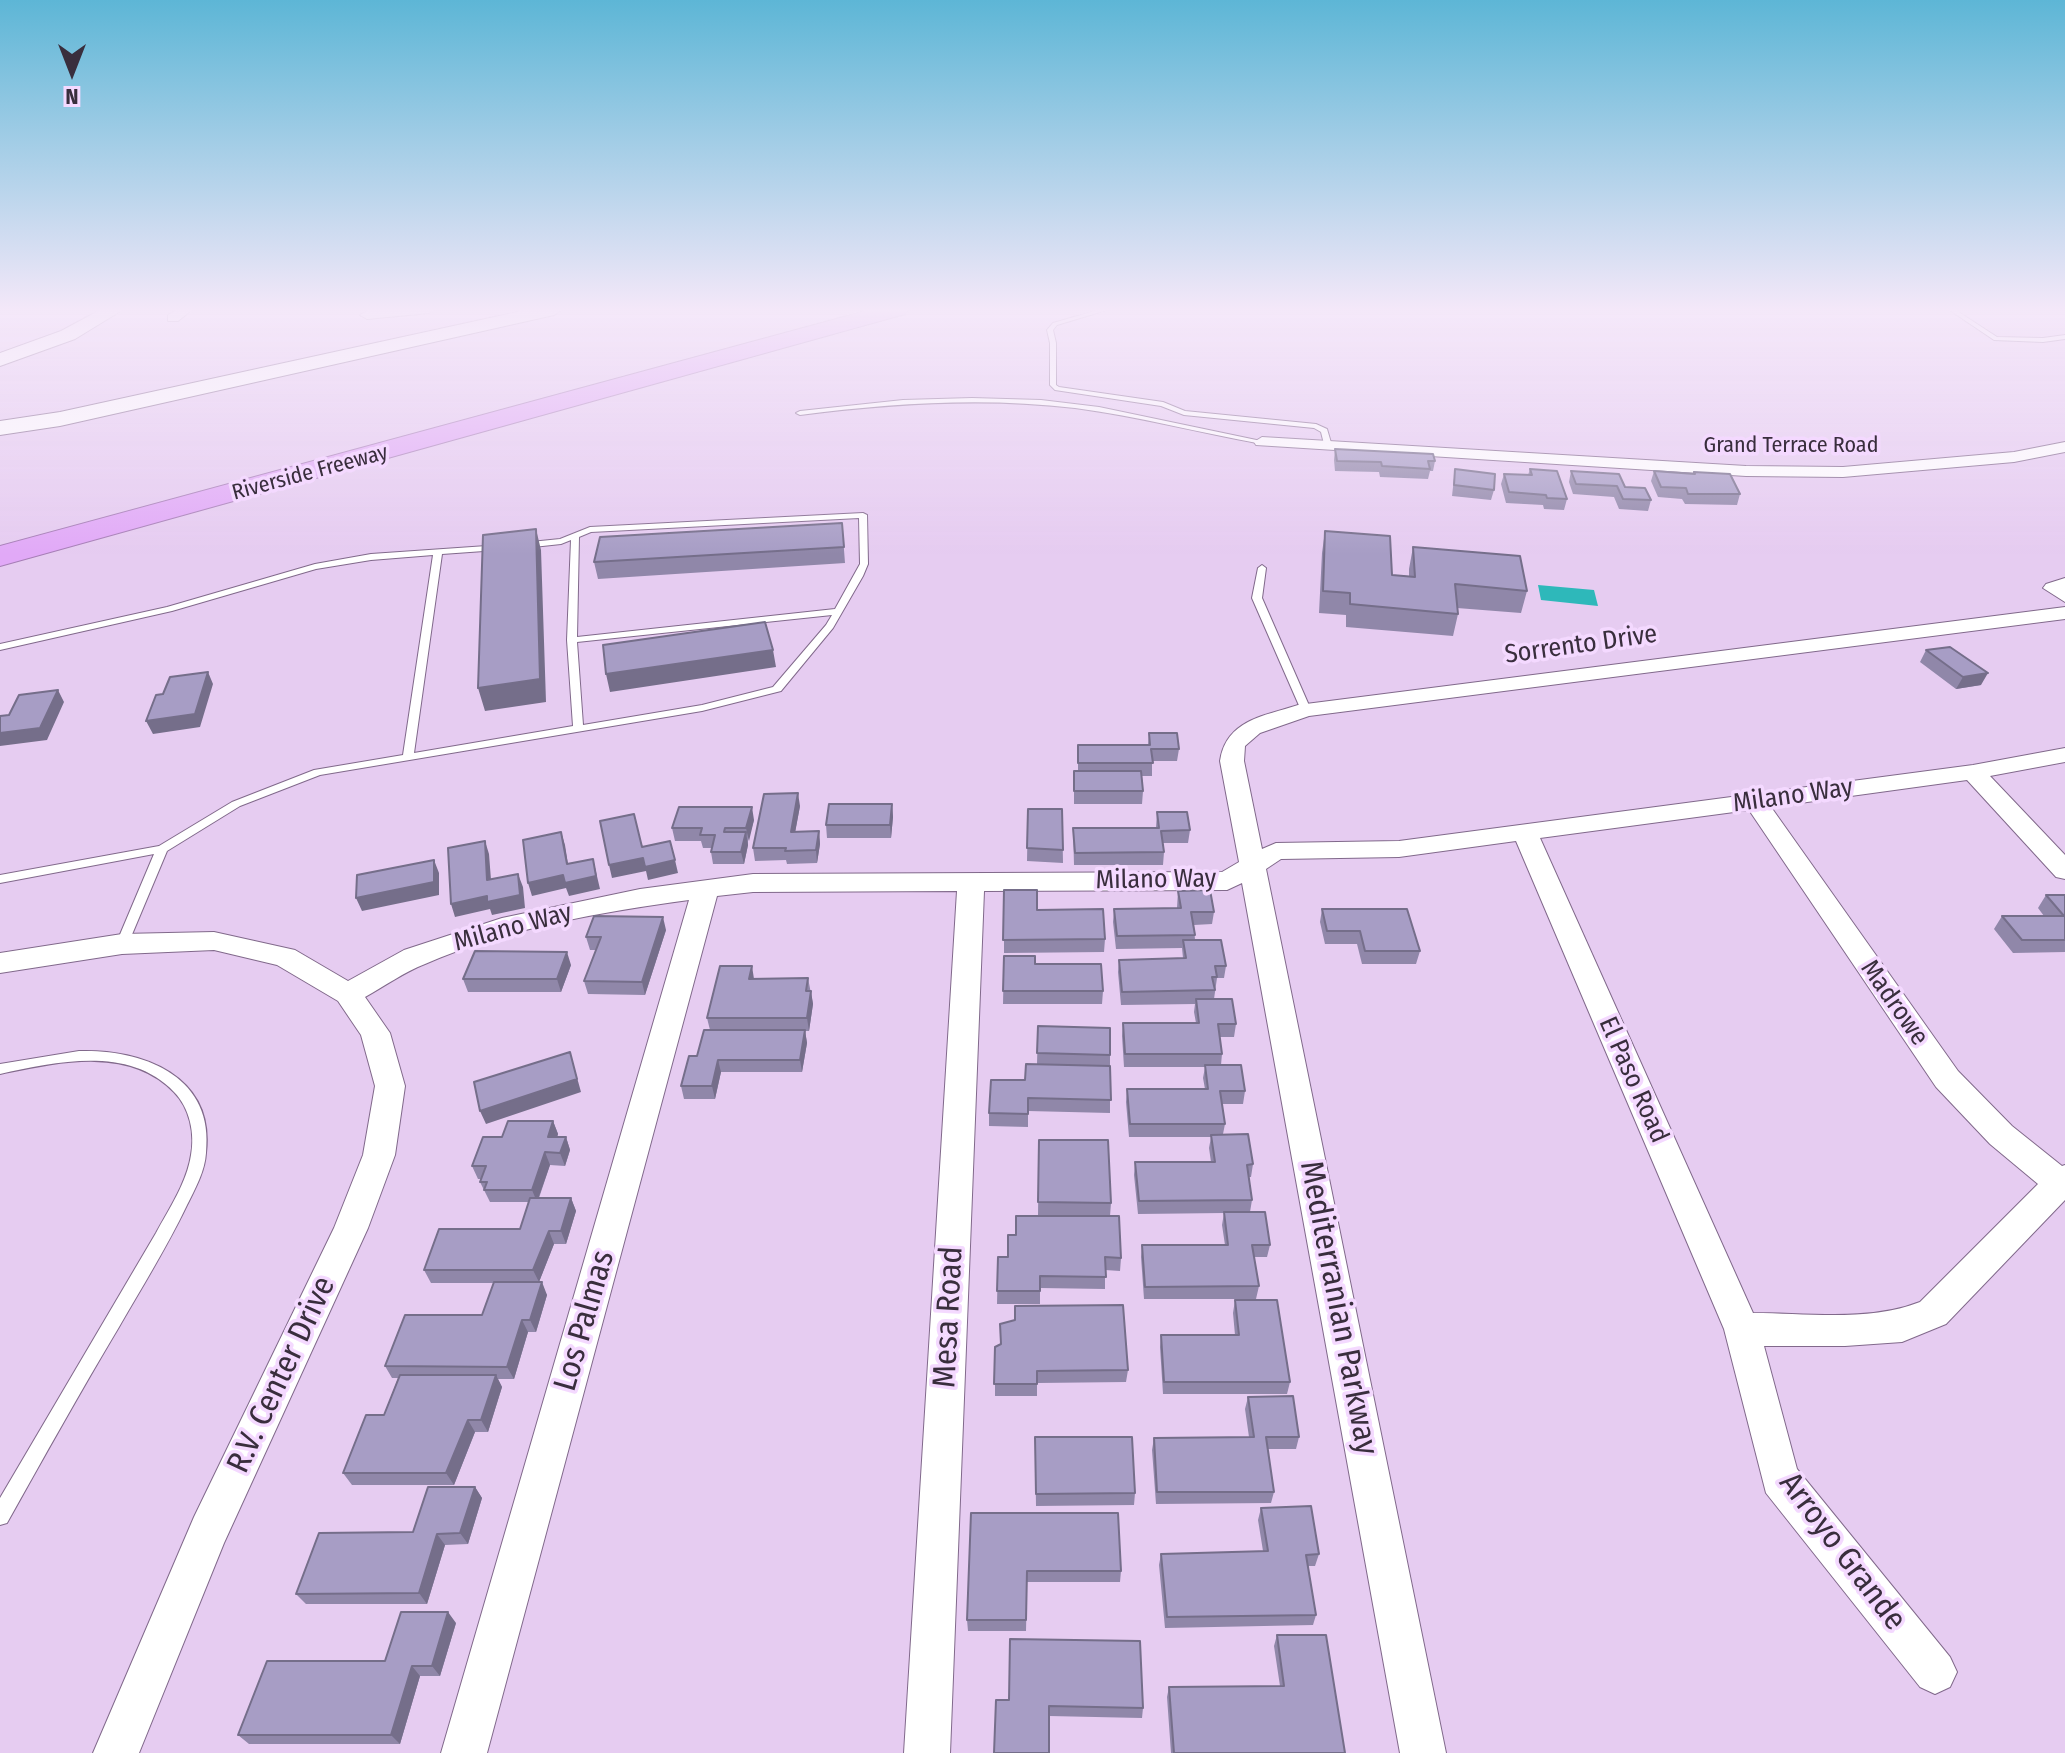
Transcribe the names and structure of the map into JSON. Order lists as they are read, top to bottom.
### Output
{
  "streets": {
    "highway": ["Riverside Freeway"],
    "street": [
      "Grand Terrace Road",
      "Sorrento Drive",
      "Milano Way",
      "Madrowe",
      "El Paso Road",
      "Mediterranian Parkway",
      "Mesa Road",
      "Los Palmas",
      "R.V. Center Drive",
      "Arroyo Grande"
    ]
  },
  "crossings": [
    ["Sorrento Drive", "Milano Way"],
    ["Sorrento Drive", "Mediterranian Parkway"],
    ["Milano Way", "Madrowe"],
    ["Milano Way", "El Paso Road"],
    ["Milano Way", "Mediterranian Parkway"],
    ["Milano Way", "Mesa Road"],
    ["Milano Way", "Los Palmas"],
    ["Milano Way", "R.V. Center Drive"],
    ["El Paso Road", "Arroyo Grande"]
  ],
  "north": "bottom"
}
